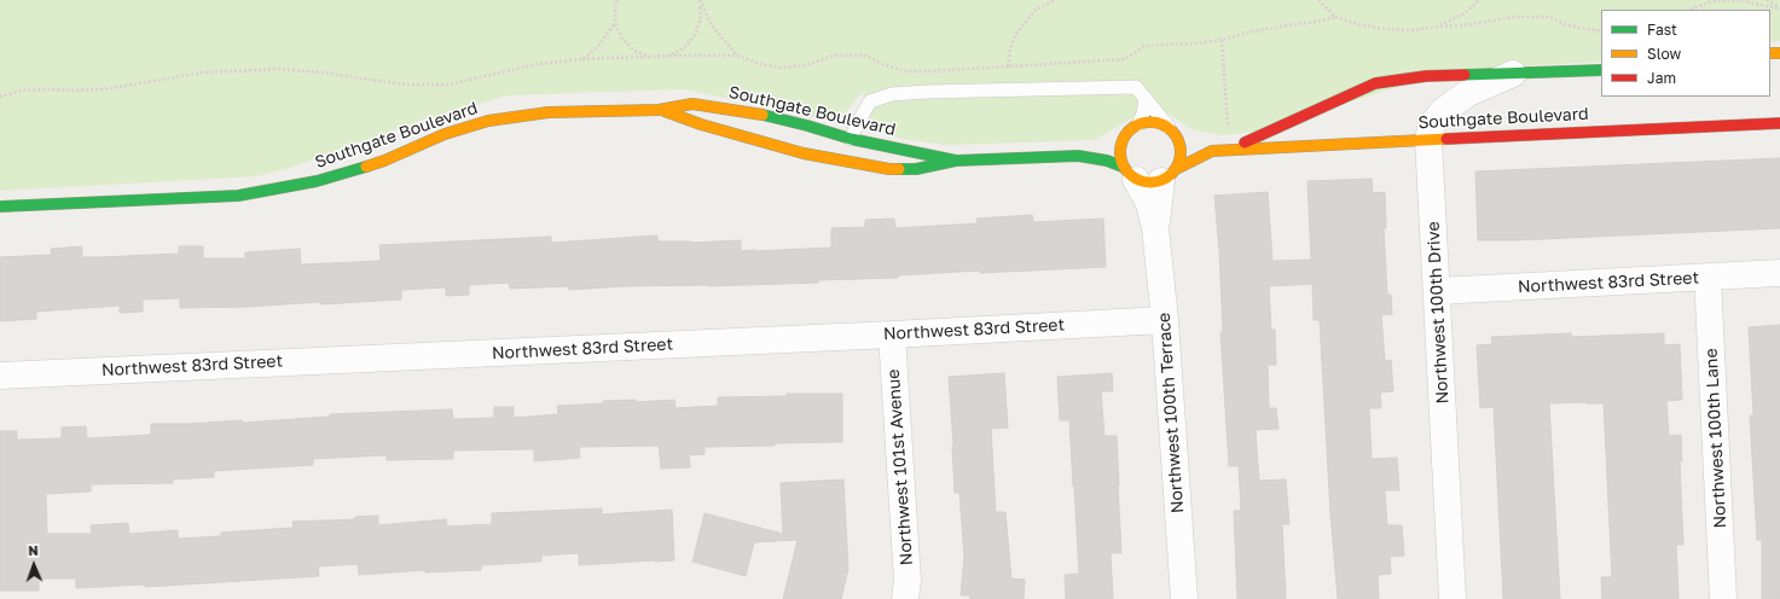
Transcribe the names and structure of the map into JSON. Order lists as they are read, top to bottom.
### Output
{
  "streets": {
    "street": [
      "Southgate Boulevard",
      "Northwest 83rd Street",
      "Northwest 100th Drive",
      "Northwest 100th Terrace",
      "Northwest 100th Lane",
      "Northwest 101st Avenue"
    ]
  },
  "crossings": [
    ["Southgate Boulevard", "Northwest 100th Drive"],
    ["Southgate Boulevard", "Northwest 100th Terrace"],
    ["Northwest 83rd Street", "Northwest 100th Drive"],
    ["Northwest 83rd Street", "Northwest 100th Terrace"],
    ["Northwest 83rd Street", "Northwest 100th Lane"],
    ["Northwest 83rd Street", "Northwest 101st Avenue"]
  ],
  "legend": ["Fast", "Slow", "Jam"],
  "north": "top"
}
